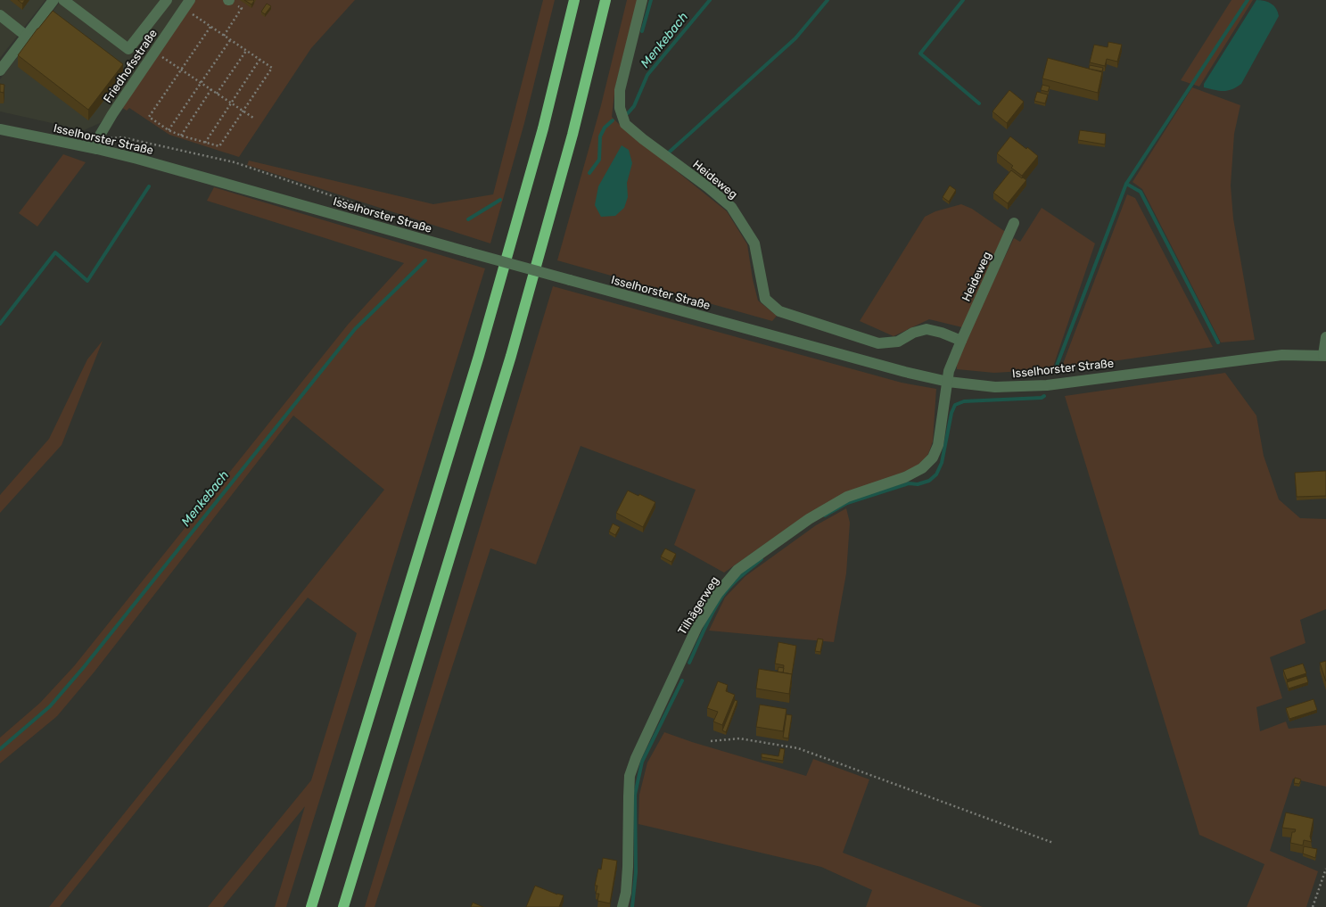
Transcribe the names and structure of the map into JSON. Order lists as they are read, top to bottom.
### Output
{
  "streets": {
    "street": [
      "Friedhofsstraße",
      "Isselhorster Straße",
      "Heideweg",
      "Tilhägerweg"
    ]
  },
  "crossings": [
    ["Friedhofsstraße", "Isselhorster Straße"],
    ["Isselhorster Straße", "Heideweg"],
    ["Isselhorster Straße", "Tilhägerweg"],
    ["Heideweg", "Tilhägerweg"]
  ],
  "water": ["Menkebach"]
}
